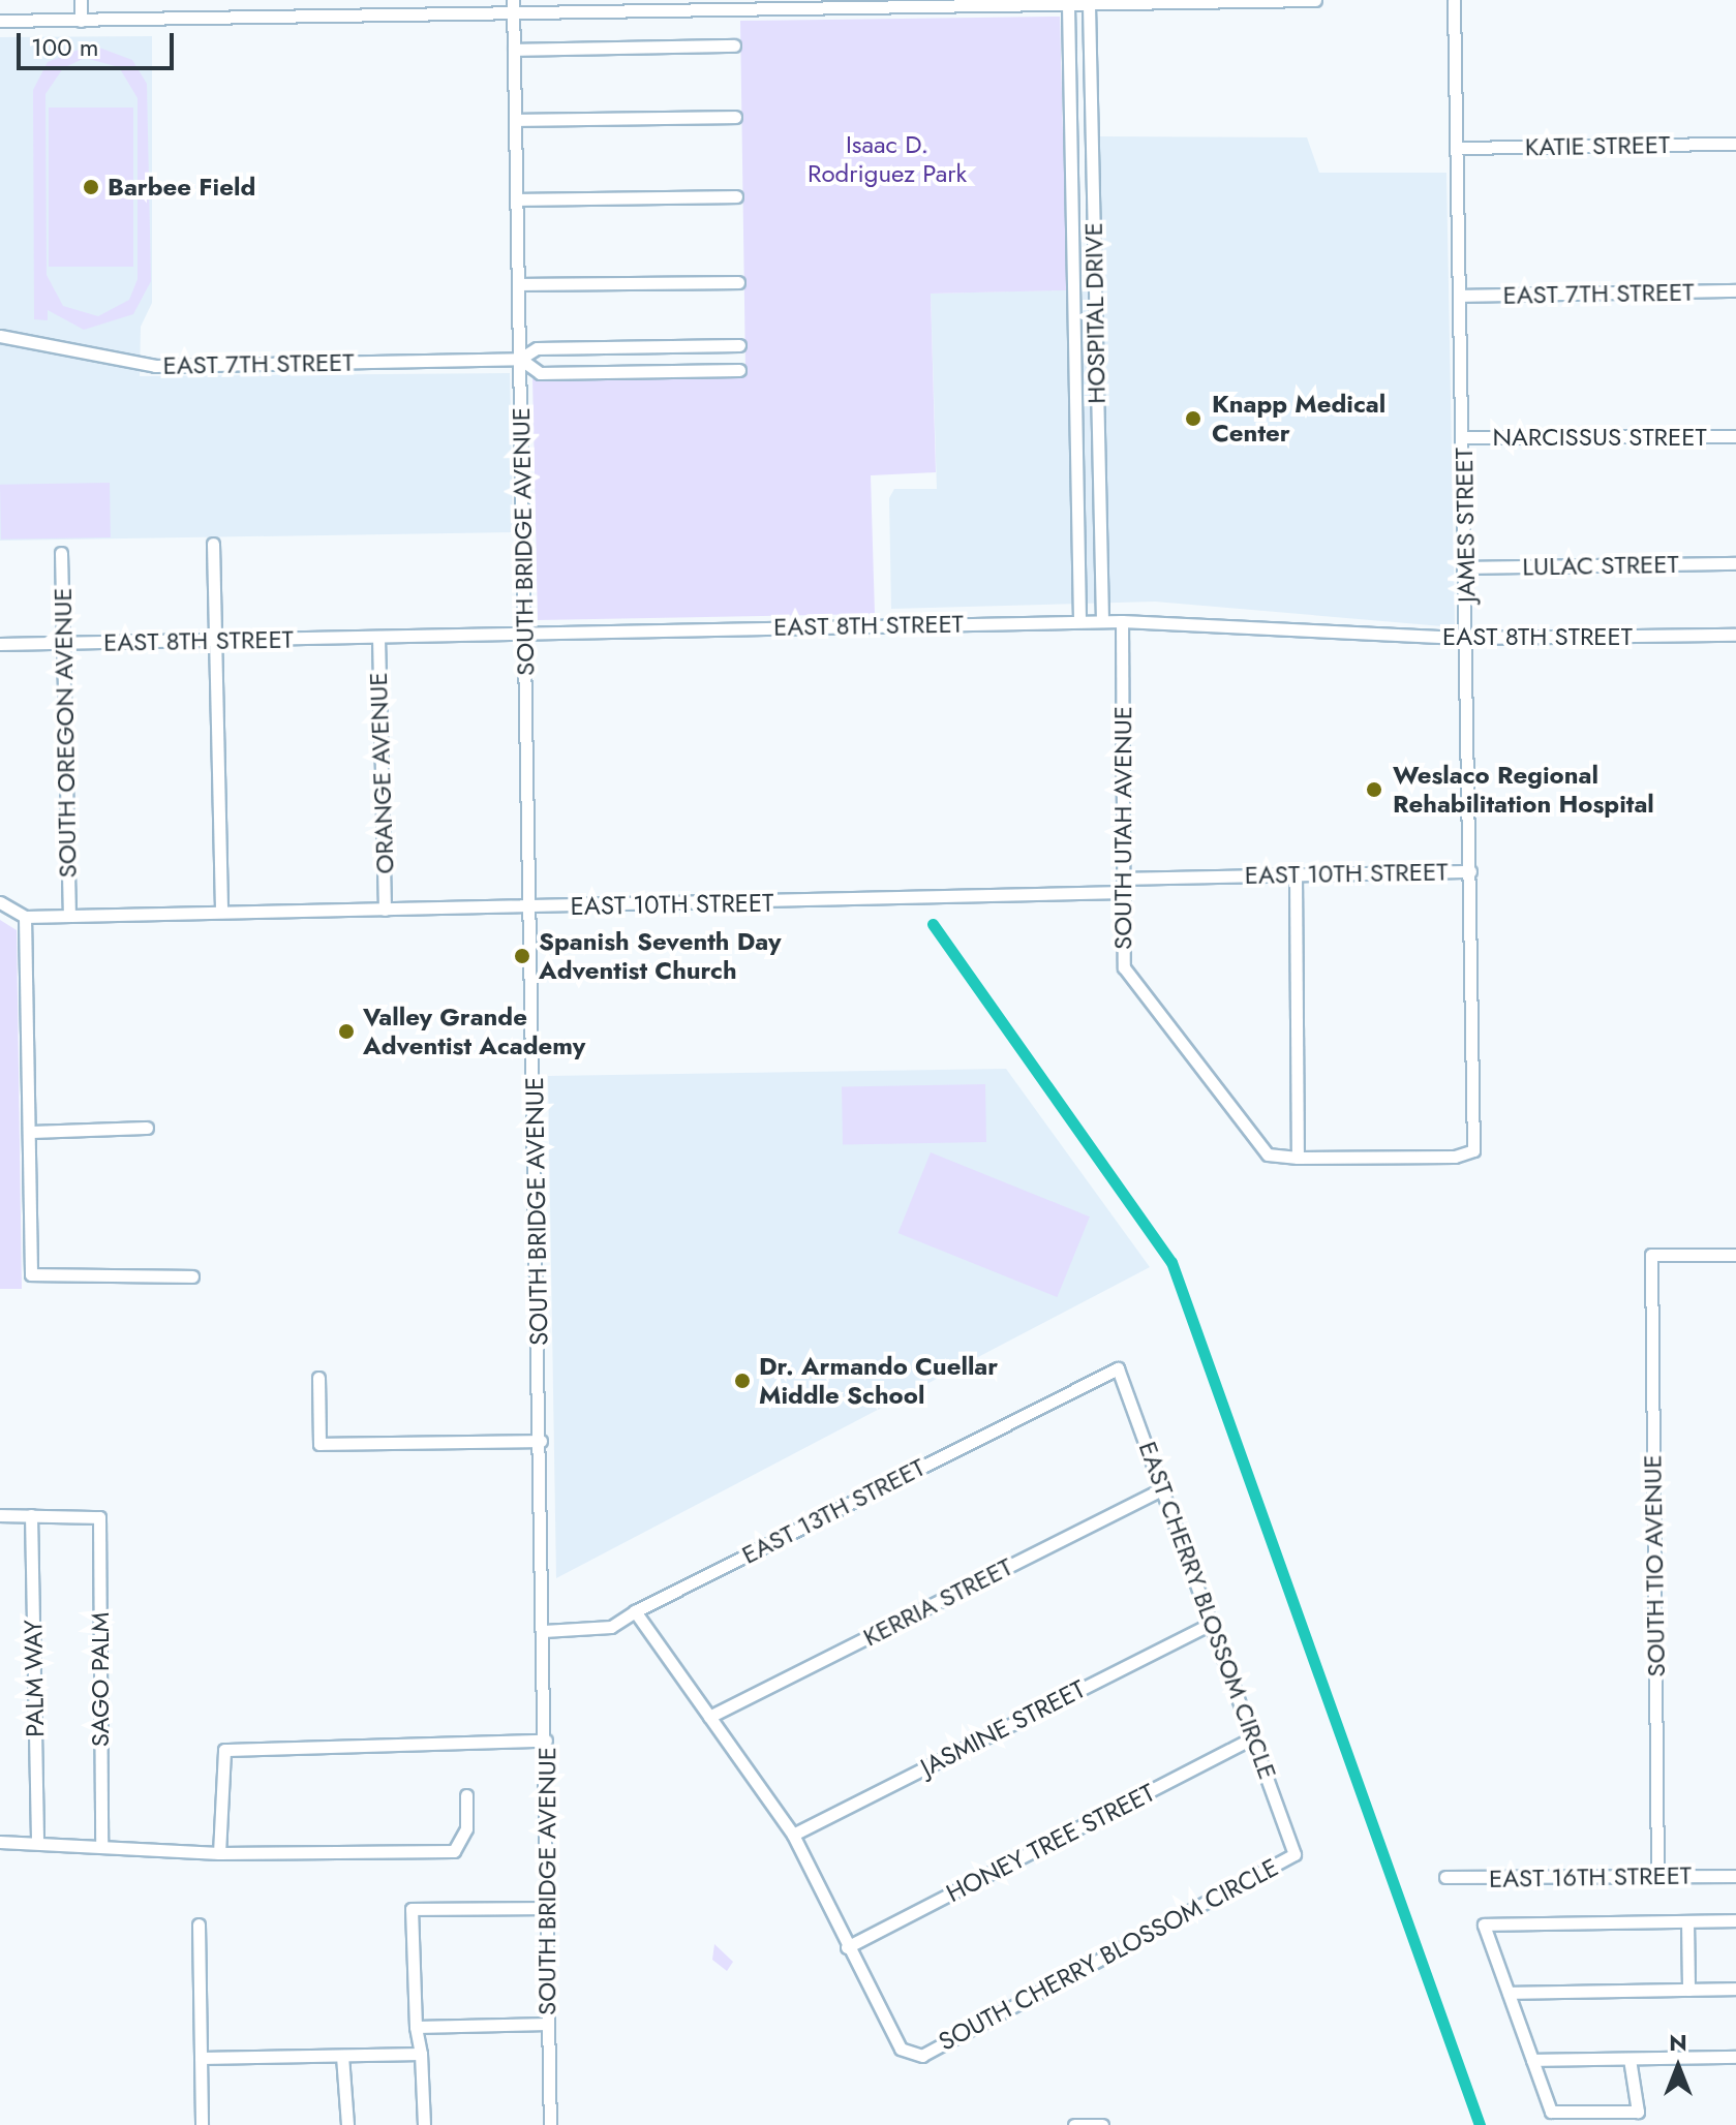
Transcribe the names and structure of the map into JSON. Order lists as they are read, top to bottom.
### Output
{
  "streets": {
    "street": [
      "KATIE STREET",
      "EAST 7TH STREET",
      "HOSPITAL DRIVE",
      "NARCISSUS STREET",
      "JAMES STREET",
      "SOUTH BRIDGE AVENUE",
      "LULAC STREET",
      "EAST 8TH STREET",
      "SOUTH OREGON AVENUE",
      "ORANGE AVENUE",
      "SOUTH UTAH AVENUE",
      "EAST 10TH STREET",
      "EAST 13TH STREET",
      "SOUTH TIO AVENUE",
      "KERRIA STREET",
      "EAST CHERRY BLOSSOM CIRCLE",
      "PALM WAY",
      "SAGO PALM",
      "JASMINE STREET",
      "HONEY TREE STREET",
      "EAST 16TH STREET",
      "SOUTH CHERRY BLOSSOM CIRCLE"
    ]
  },
  "crossings": [
    ["KATIE STREET", "JAMES STREET"],
    ["EAST 7TH STREET", "JAMES STREET"],
    ["EAST 7TH STREET", "SOUTH BRIDGE AVENUE"],
    ["HOSPITAL DRIVE", "EAST 8TH STREET"],
    ["NARCISSUS STREET", "JAMES STREET"],
    ["JAMES STREET", "LULAC STREET"],
    ["JAMES STREET", "EAST 8TH STREET"],
    ["JAMES STREET", "SOUTH UTAH AVENUE"],
    ["JAMES STREET", "EAST 10TH STREET"],
    ["SOUTH BRIDGE AVENUE", "EAST 8TH STREET"],
    ["SOUTH BRIDGE AVENUE", "EAST 10TH STREET"],
    ["SOUTH BRIDGE AVENUE", "EAST 13TH STREET"],
    ["EAST 8TH STREET", "SOUTH OREGON AVENUE"],
    ["EAST 8TH STREET", "ORANGE AVENUE"],
    ["EAST 8TH STREET", "SOUTH UTAH AVENUE"],
    ["SOUTH OREGON AVENUE", "EAST 10TH STREET"],
    ["ORANGE AVENUE", "EAST 10TH STREET"],
    ["SOUTH UTAH AVENUE", "EAST 10TH STREET"],
    ["EAST 13TH STREET", "EAST CHERRY BLOSSOM CIRCLE"],
    ["SOUTH TIO AVENUE", "EAST 16TH STREET"],
    ["KERRIA STREET", "EAST CHERRY BLOSSOM CIRCLE"],
    ["EAST CHERRY BLOSSOM CIRCLE", "JASMINE STREET"],
    ["EAST CHERRY BLOSSOM CIRCLE", "HONEY TREE STREET"],
    ["EAST CHERRY BLOSSOM CIRCLE", "SOUTH CHERRY BLOSSOM CIRCLE"],
    ["PALM WAY", "SAGO PALM"],
    ["HONEY TREE STREET", "SOUTH CHERRY BLOSSOM CIRCLE"]
  ],
  "parks": ["Isaac D. Rodriguez Park"],
  "places": [
    "Barbee Field",
    "Knapp Medical Center",
    "Weslaco Regional Rehabilitation Hospital",
    "Spanish Seventh Day Adventist Church",
    "Valley Grande Adventist Academy",
    "Dr. Armando Cuellar Middle School"
  ],
  "scale_bar": "100 m",
  "north": "top"
}
